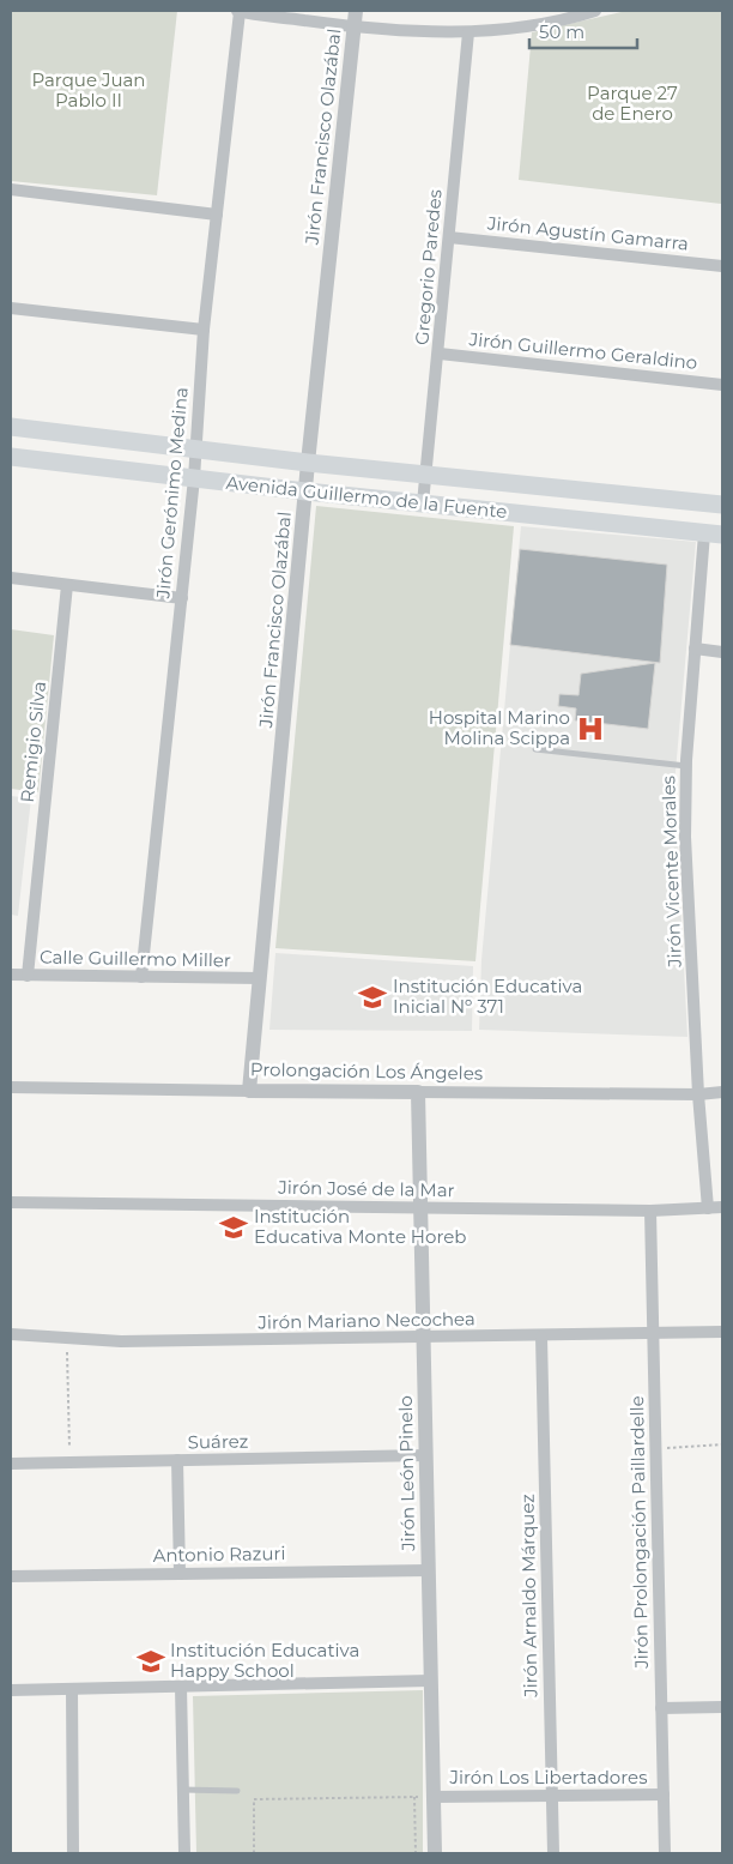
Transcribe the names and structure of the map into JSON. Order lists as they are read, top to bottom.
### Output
{
  "streets": {
    "main road": ["Avenida Guillermo de la Fuente"],
    "street": [
      "Jirón Francisco Olazábal",
      "Jirón Agustín Gamarra",
      "Gregorio Paredes",
      "Jirón Guillermo Geraldino",
      "Jirón Gerónimo Medina",
      "Remigio Silva",
      "Jirón Vicente Morales",
      "Calle Guillermo Miller",
      "Prolongación Los Ángeles",
      "Jirón José de la Mar",
      "Jirón Mariano Necochea",
      "Suárez",
      "Jirón León Pinelo",
      "Jirón Prolongación Paillardelle",
      "Antonio Razuri",
      "Jirón Arnaldo Márquez",
      "Jirón Los Libertadores"
    ]
  },
  "crossings": [
    ["Jirón Francisco Olazábal", "Avenida Guillermo de la Fuente"],
    ["Jirón Francisco Olazábal", "Calle Guillermo Miller"],
    ["Jirón Francisco Olazábal", "Prolongación Los Ángeles"],
    ["Jirón Agustín Gamarra", "Gregorio Paredes"],
    ["Gregorio Paredes", "Jirón Guillermo Geraldino"],
    ["Gregorio Paredes", "Avenida Guillermo de la Fuente"],
    ["Jirón Gerónimo Medina", "Avenida Guillermo de la Fuente"],
    ["Jirón Gerónimo Medina", "Calle Guillermo Miller"],
    ["Avenida Guillermo de la Fuente", "Jirón Vicente Morales"],
    ["Remigio Silva", "Calle Guillermo Miller"],
    ["Jirón Vicente Morales", "Prolongación Los Ángeles"],
    ["Jirón Vicente Morales", "Jirón José de la Mar"],
    ["Prolongación Los Ángeles", "Jirón León Pinelo"],
    ["Jirón José de la Mar", "Jirón León Pinelo"],
    ["Jirón José de la Mar", "Jirón Prolongación Paillardelle"],
    ["Jirón Mariano Necochea", "Jirón León Pinelo"],
    ["Jirón Mariano Necochea", "Jirón Prolongación Paillardelle"],
    ["Jirón Mariano Necochea", "Jirón Arnaldo Márquez"],
    ["Suárez", "Jirón León Pinelo"],
    ["Jirón León Pinelo", "Antonio Razuri"],
    ["Jirón León Pinelo", "Jirón Los Libertadores"],
    ["Jirón Prolongación Paillardelle", "Jirón Los Libertadores"],
    ["Jirón Arnaldo Márquez", "Jirón Los Libertadores"]
  ],
  "parks": ["Parque Juan Pablo II", "Parque 27 de Enero"],
  "places": {
    "hospital": ["Hospital Marino Molina Scippa"],
    "school or university": ["Institución Educativa Inicial Nº 371", "Institución Educativa Monte Horeb", "Institución Educativa Happy School"]
  },
  "scale_bar": "50 m"
}
